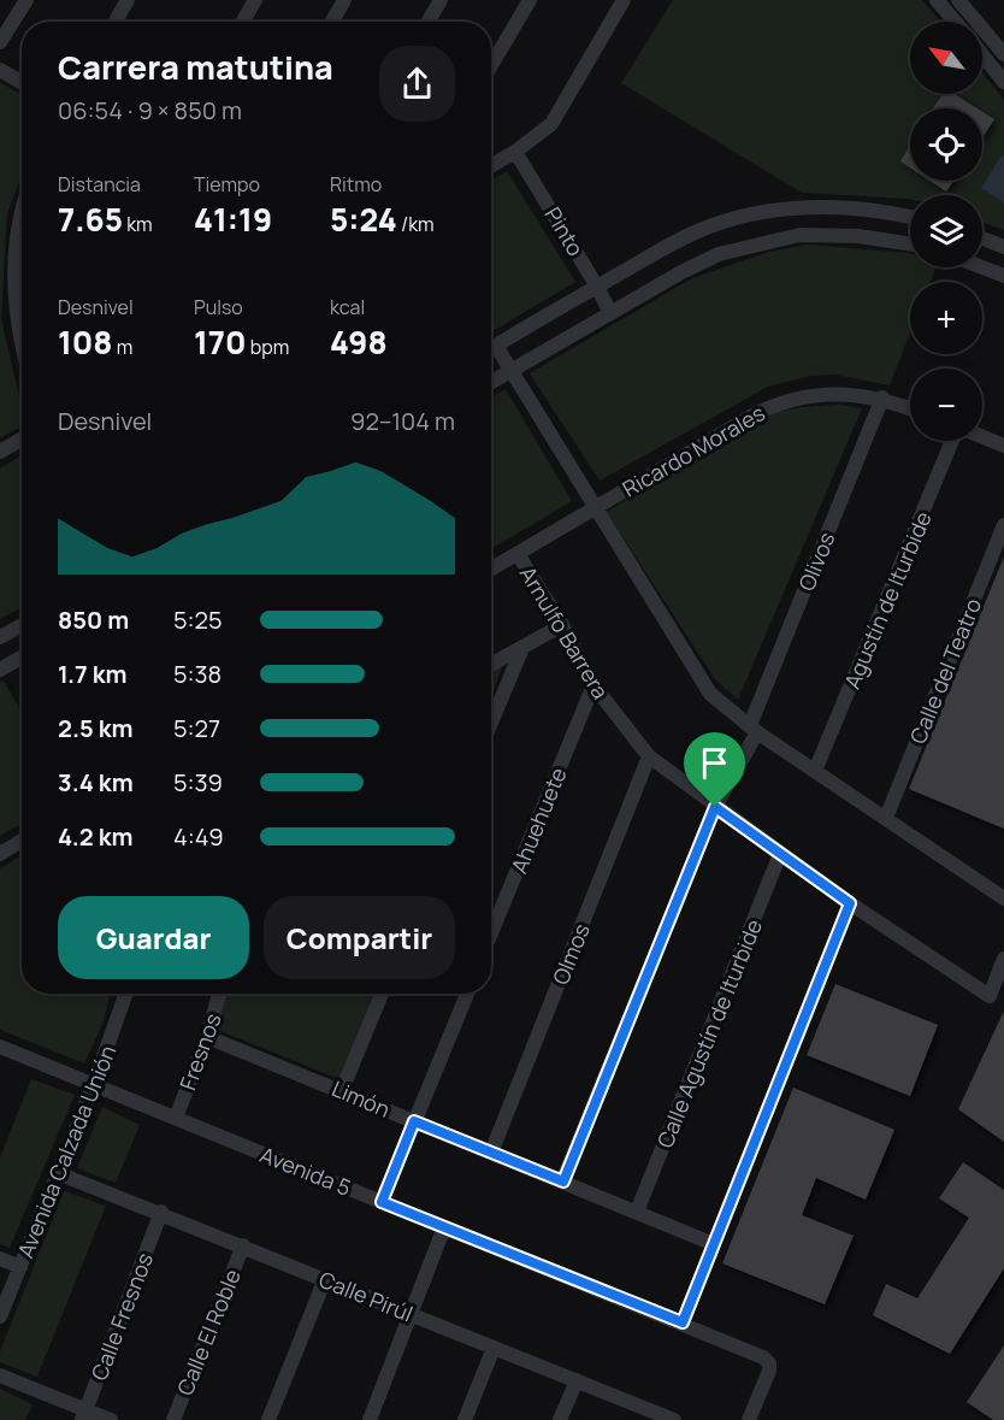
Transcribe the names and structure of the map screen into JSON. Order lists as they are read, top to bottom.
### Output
{
  "streets": {
    "street": [
      "Pinto",
      "Ricardo Morales",
      "Olivos",
      "Agustín de Iturbide",
      "Arnulfo Barrera",
      "Calle del Teatro",
      "Ahuehuete",
      "Olmos",
      "Calle Agustín de Iturbide",
      "Fresnos",
      "Limón",
      "Avenida Calzada Unión",
      "Avenida 5",
      "Calle Pirúl",
      "Calle Fresnos",
      "Calle El Roble"
    ]
  },
  "crossings": [
    ["Ricardo Morales", "Olivos"],
    ["Ricardo Morales", "Arnulfo Barrera"],
    ["Olivos", "Arnulfo Barrera"],
    ["Olivos", "Limón"],
    ["Arnulfo Barrera", "Ahuehuete"],
    ["Arnulfo Barrera", "Olmos"],
    ["Arnulfo Barrera", "Calle Agustín de Iturbide"],
    ["Olmos", "Limón"],
    ["Calle Agustín de Iturbide", "Limón"],
    ["Fresnos", "Limón"],
    ["Fresnos", "Avenida 5"],
    ["Avenida Calzada Unión", "Avenida 5"],
    ["Avenida Calzada Unión", "Calle Pirúl"],
    ["Calle Pirúl", "Calle Fresnos"],
    ["Calle Pirúl", "Calle El Roble"]
  ],
  "north": "top left",
  "page": {
    "map_buttons": ["+", "−"],
    "heading": ["Carrera matutina", "06:54 · 9 × 850 m"],
    "stats": [
      ["Distancia", "7.65 km"],
      ["Tiempo", "41:19"],
      ["Ritmo", "5:24 /km"],
      ["Desnivel", "108 m"],
      ["Pulso", "170 bpm"],
      ["kcal", "498"]
    ],
    "chart": ["Desnivel", "92–104 m"],
    "list": [
      {
        "name": "850 m",
        "note": "5:25"
      },
      {
        "name": "1.7 km",
        "note": "5:38"
      },
      {
        "name": "2.5 km",
        "note": "5:27"
      },
      {
        "name": "3.4 km",
        "note": "5:39"
      },
      {
        "name": "4.2 km",
        "note": "4:49"
      }
    ],
    "buttons": ["Guardar", "Compartir"]
  }
}
